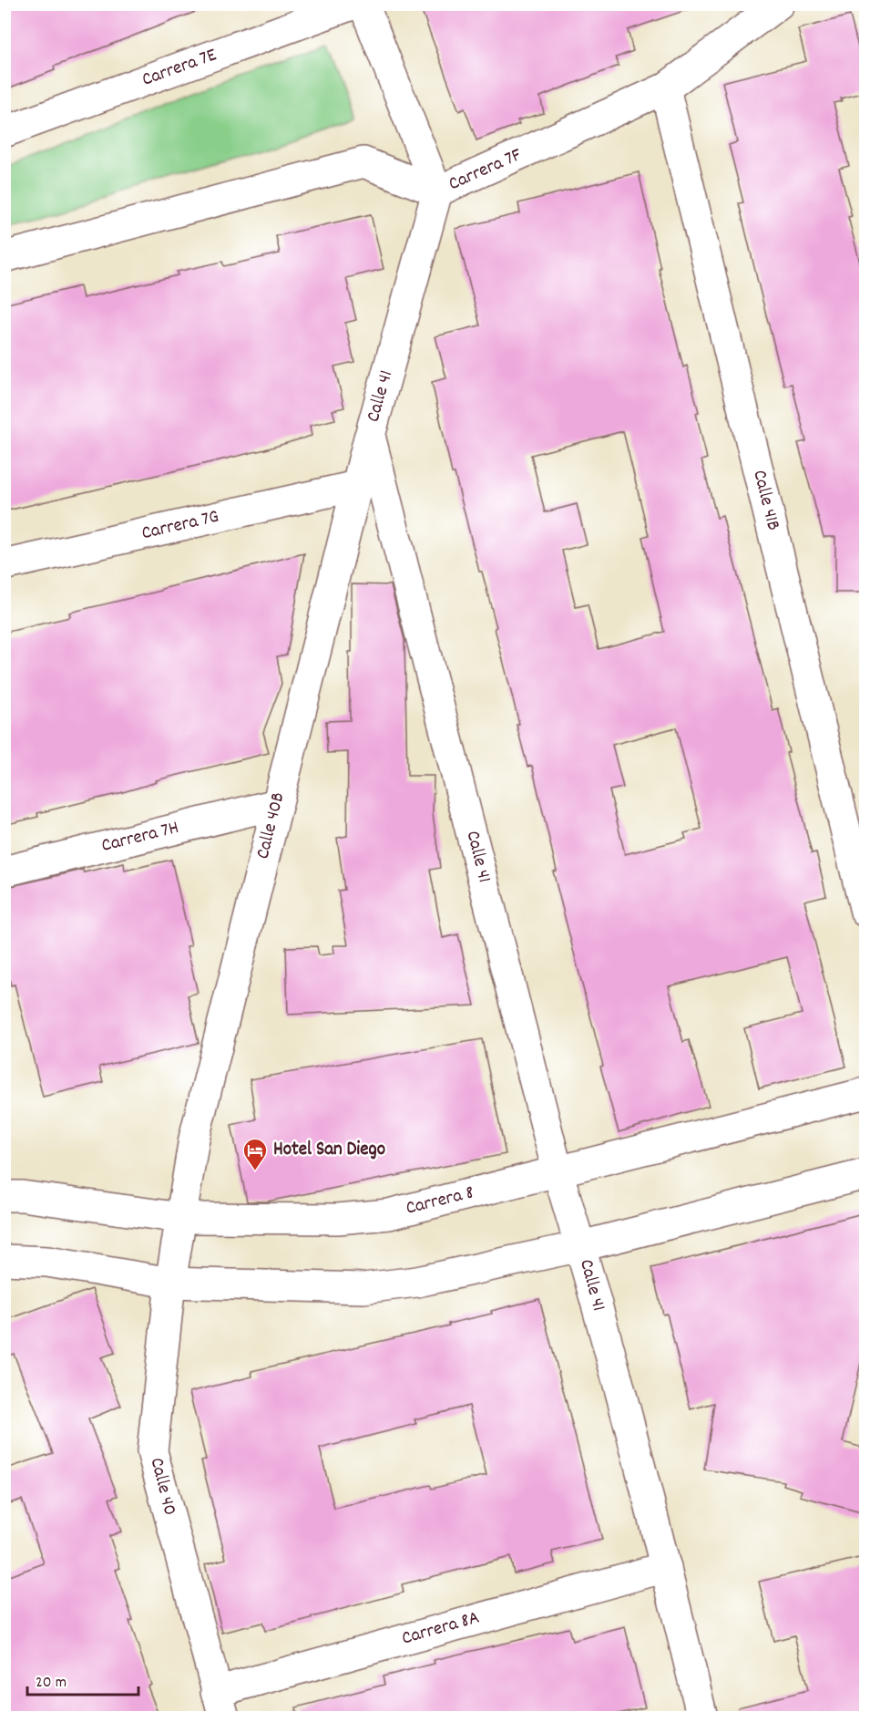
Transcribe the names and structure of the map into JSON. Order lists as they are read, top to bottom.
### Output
{
  "streets": {
    "street": [
      "Carrera 7E",
      "Carrera 7F",
      "Calle 41",
      "Calle 41B",
      "Carrera 7G",
      "Calle 40B",
      "Carrera 7H",
      "Carrera 8",
      "Calle 40",
      "Carrera 8A"
    ]
  },
  "crossings": [
    ["Carrera 7F", "Calle 41"],
    ["Carrera 7F", "Calle 41B"],
    ["Calle 41", "Calle 40B"],
    ["Calle 41", "Carrera 8"],
    ["Calle 41", "Carrera 8A"],
    ["Carrera 7G", "Calle 40B"],
    ["Calle 40B", "Carrera 7H"],
    ["Calle 40B", "Carrera 8"],
    ["Calle 40B", "Calle 40"],
    ["Carrera 8", "Calle 40"],
    ["Calle 40", "Carrera 8A"]
  ],
  "places": {
    "hotel": ["Hotel San Diego"]
  },
  "scale_bar": "20 m"
}
